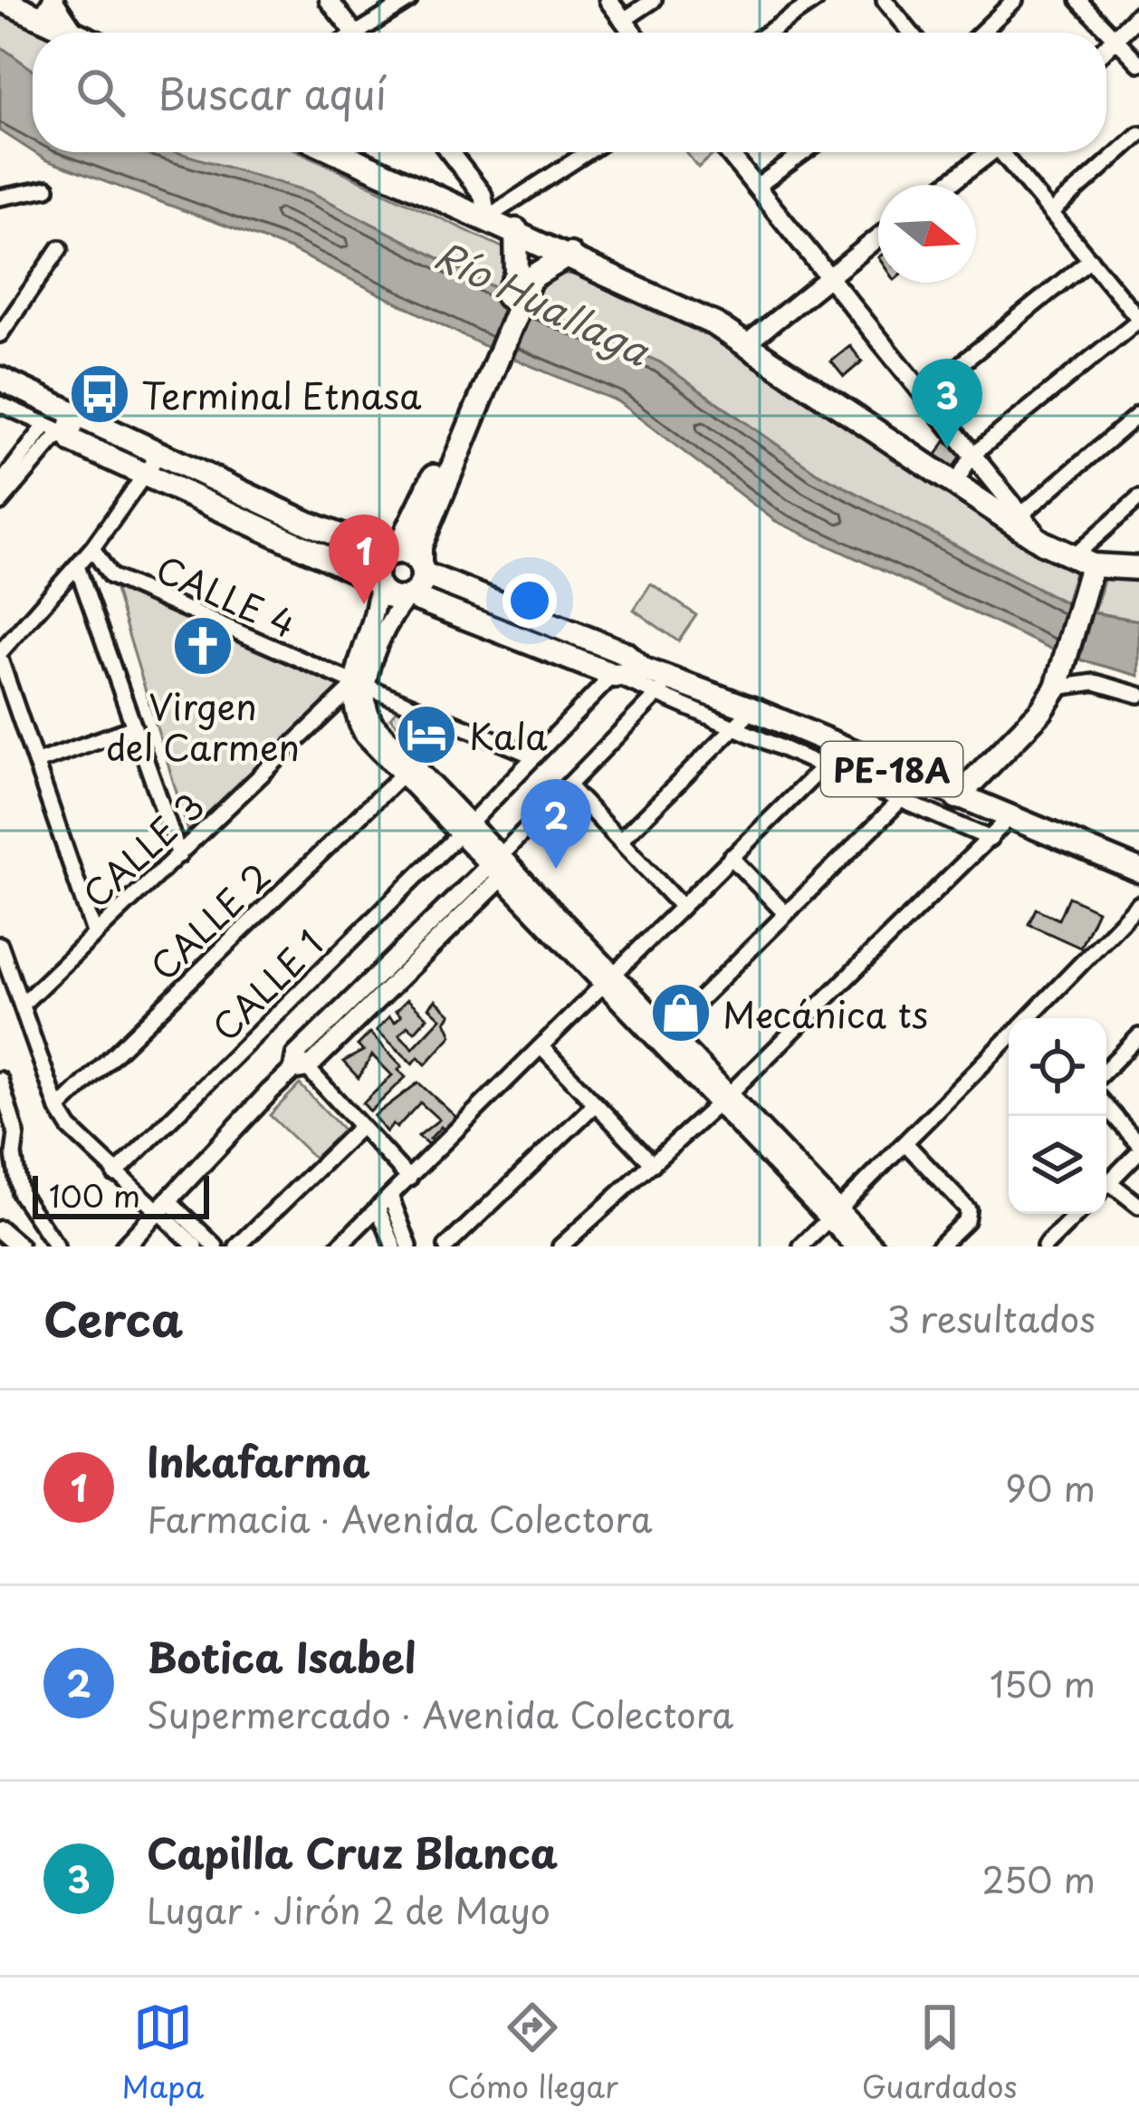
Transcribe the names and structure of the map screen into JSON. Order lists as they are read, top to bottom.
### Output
{
  "streets": {
    "main road": ["PE-18A"],
    "street": [
      "CALLE 4",
      "CALLE 3",
      "CALLE 2",
      "CALLE 1"
    ]
  },
  "crossings": [
    ["CALLE 4", "CALLE 3"],
    ["CALLE 4", "CALLE 1"],
    ["PE-18A", "CALLE 1"]
  ],
  "water": ["Río Huallaga"],
  "places": {
    "bus stop": ["Terminal Etnasa"],
    "church": ["Virgen del Carmen"],
    "hotel": ["Kala"],
    "shop": ["Mecánica ts"]
  },
  "scale_bar": "100 m",
  "north": "right",
  "page": {
    "search": "Buscar aquí",
    "pins": ["3", "1", "2"],
    "scale": "100 m",
    "heading": ["Cerca", "3 resultados"],
    "list": [
      {
        "mark": "1",
        "name": "Inkafarma",
        "note": "Farmacia · Avenida Colectora",
        "value": "90 m"
      },
      {
        "mark": "2",
        "name": "Botica Isabel",
        "note": "Supermercado · Avenida Colectora",
        "value": "150 m"
      },
      {
        "mark": "3",
        "name": "Capilla Cruz Blanca",
        "note": "Lugar · Jirón 2 de Mayo",
        "value": "250 m"
      }
    ],
    "nav": ["Mapa", "Cómo llegar", "Guardados"]
  }
}
